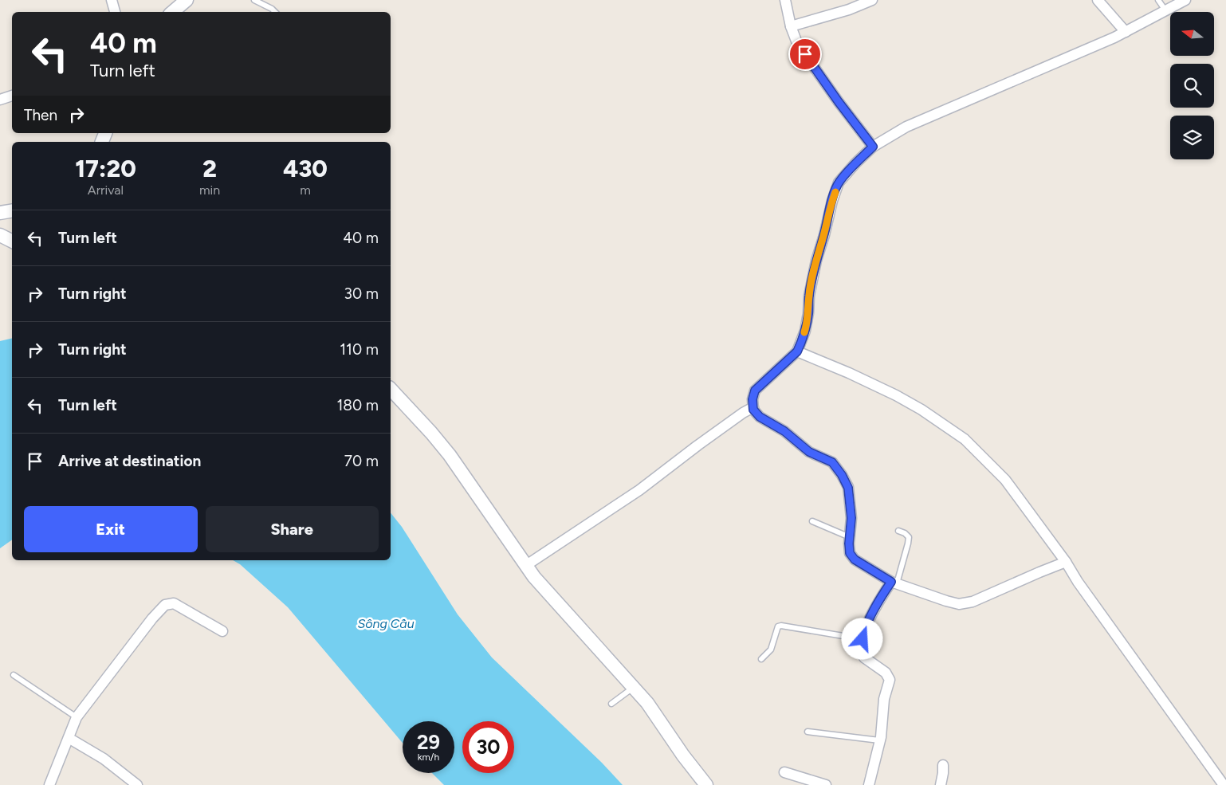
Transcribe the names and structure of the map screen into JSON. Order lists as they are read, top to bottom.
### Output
{
  "water": ["Sông Cầu"],
  "north": "left",
  "page": {
    "turn": ["40 m", "Turn left"],
    "then": "Then",
    "eta": [
      "17:20",
      "Arrival",
      "2",
      "min",
      "430",
      "m"
    ],
    "list": [
      {
        "name": "Turn left",
        "value": "40 m"
      },
      {
        "name": "Turn right",
        "value": "30 m"
      },
      {
        "name": "Turn right",
        "value": "110 m"
      },
      {
        "name": "Turn left",
        "value": "180 m"
      },
      {
        "name": "Arrive at destination",
        "value": "70 m"
      }
    ],
    "buttons": ["Exit", "Share"],
    "speed": "29 km/h",
    "limit": "30"
  }
}
